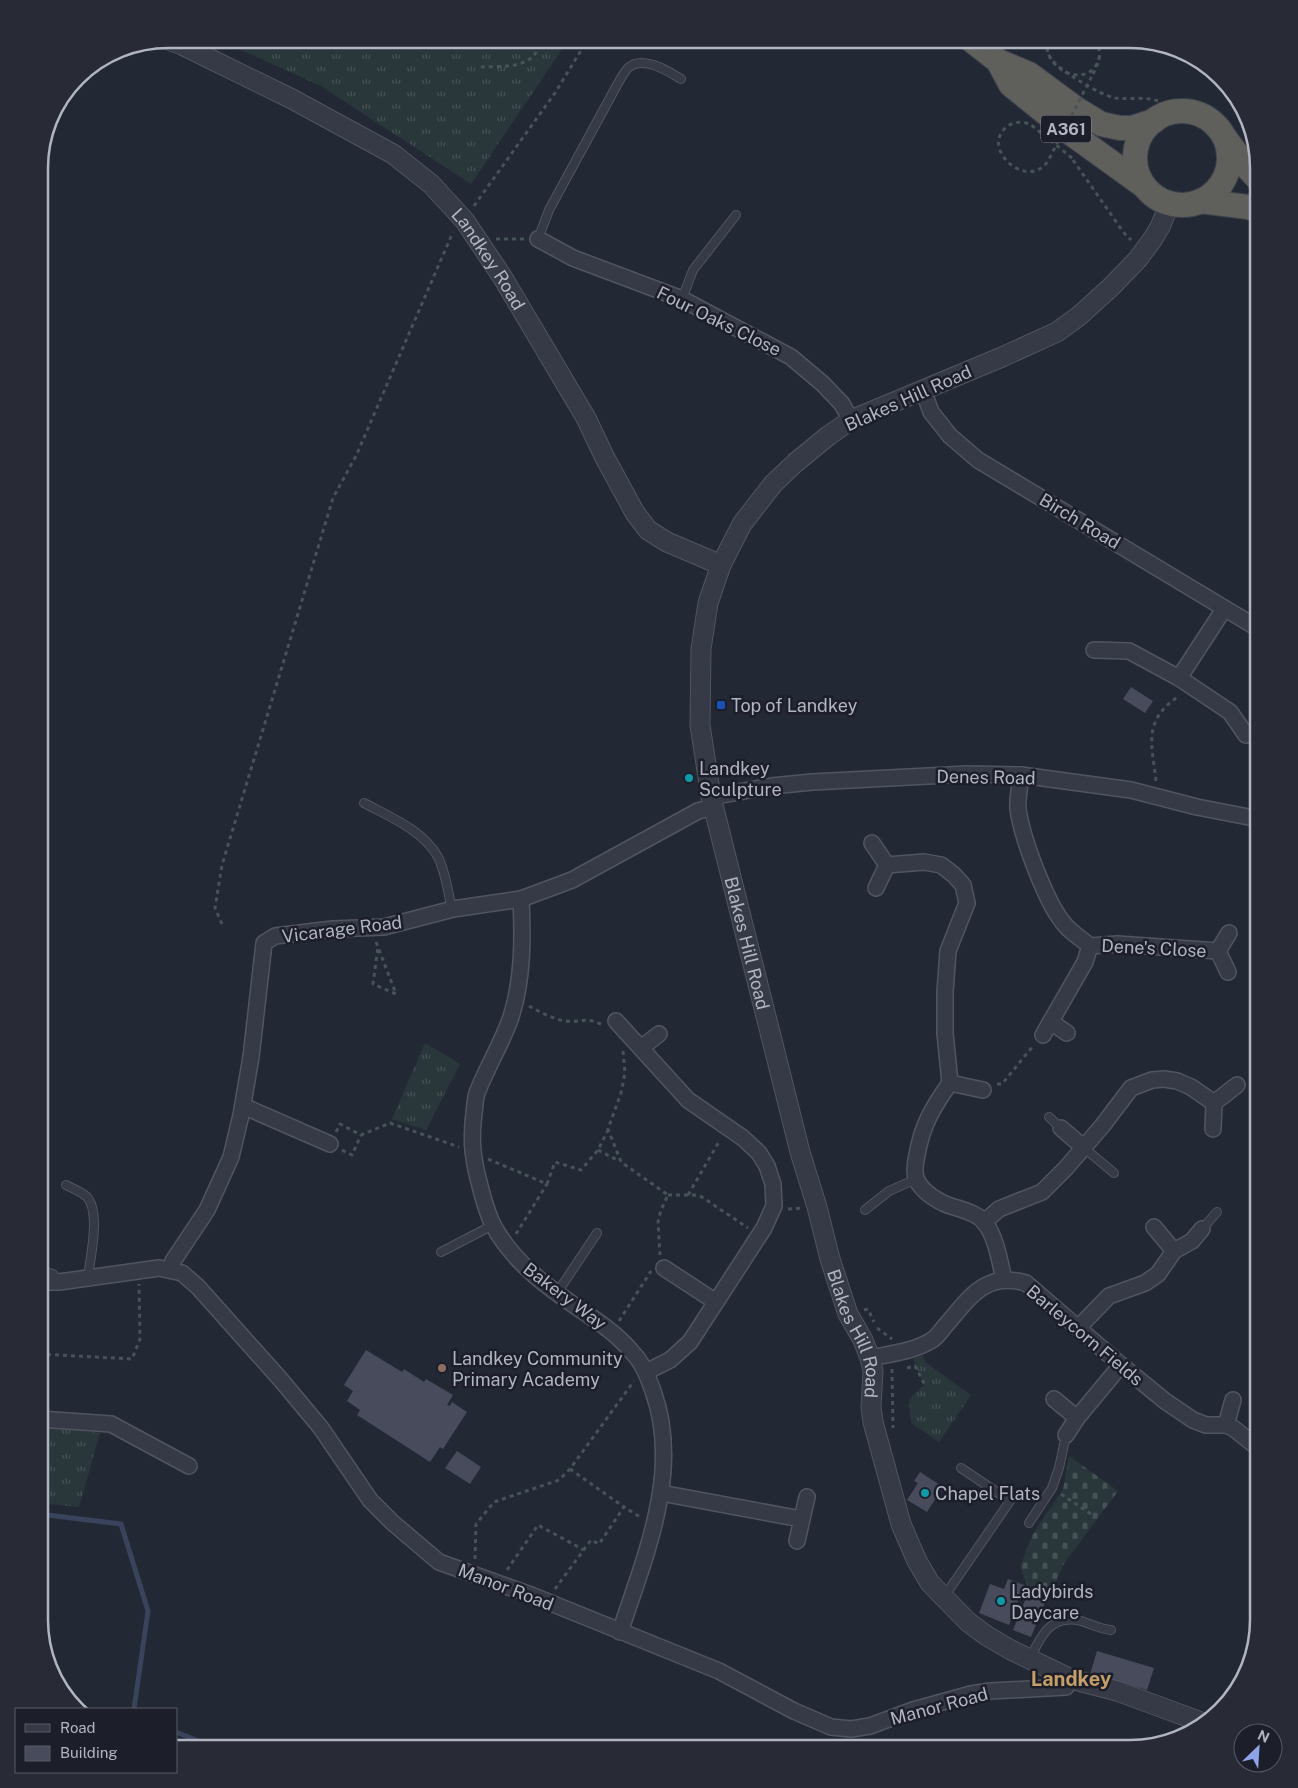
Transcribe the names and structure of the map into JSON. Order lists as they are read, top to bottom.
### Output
{
  "streets": {
    "highway": ["A361"],
    "street": [
      "Landkey Road",
      "Four Oaks Close",
      "Blakes Hill Road",
      "Birch Road",
      "Denes Road",
      "Vicarage Road",
      "Dene's Close",
      "Bakery Way",
      "Barleycorn Fields",
      "Manor Road"
    ]
  },
  "crossings": [
    ["A361", "Blakes Hill Road"],
    ["Landkey Road", "Blakes Hill Road"],
    ["Four Oaks Close", "Blakes Hill Road"],
    ["Blakes Hill Road", "Birch Road"],
    ["Blakes Hill Road", "Denes Road"],
    ["Blakes Hill Road", "Vicarage Road"],
    ["Blakes Hill Road", "Barleycorn Fields"],
    ["Blakes Hill Road", "Manor Road"],
    ["Denes Road", "Vicarage Road"],
    ["Denes Road", "Dene's Close"],
    ["Vicarage Road", "Bakery Way"],
    ["Vicarage Road", "Manor Road"],
    ["Bakery Way", "Manor Road"]
  ],
  "districts": ["Landkey"],
  "places": {
    "transit": ["Top of Landkey"],
    "other": [
      "Landkey Sculpture",
      "Landkey Community Primary Academy",
      "Chapel Flats",
      "Ladybirds Daycare"
    ]
  },
  "legend": ["Road", "Building"],
  "north": "top right"
}
